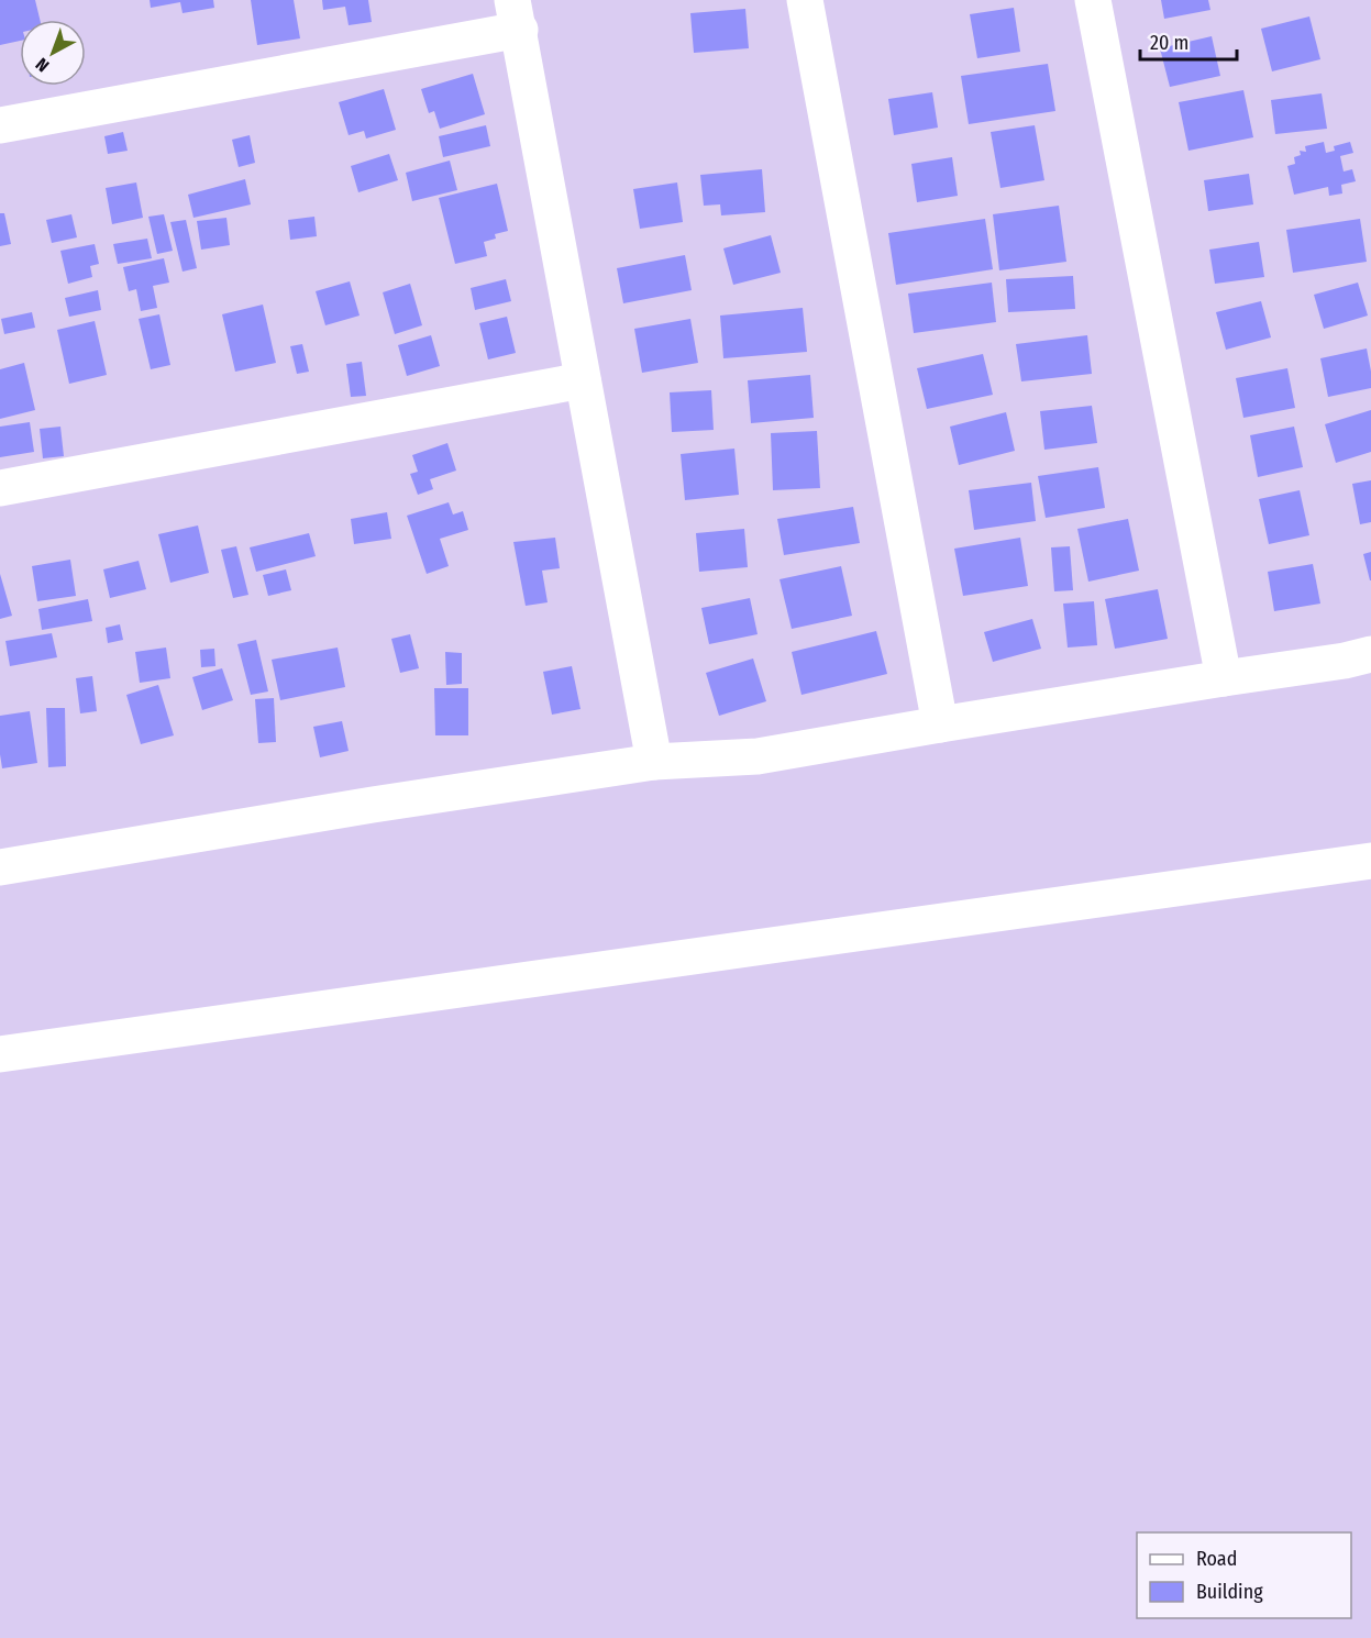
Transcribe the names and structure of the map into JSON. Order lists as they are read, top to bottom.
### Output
{
  "legend": ["Road", "Building"],
  "scale_bar": "20 m",
  "north": "bottom left"
}
